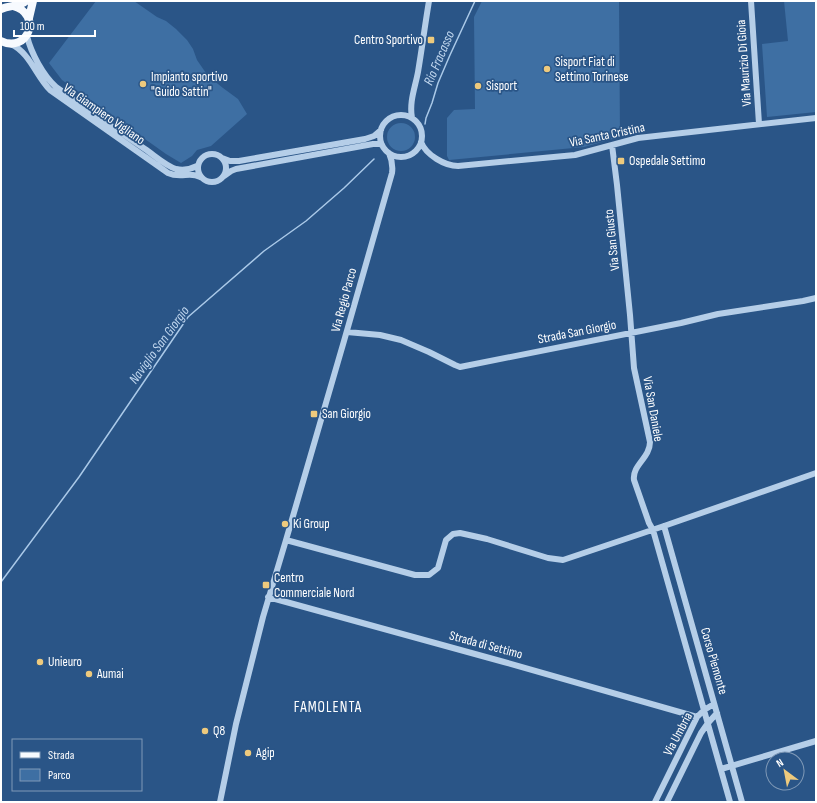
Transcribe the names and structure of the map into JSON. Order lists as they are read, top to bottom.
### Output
{
  "streets": {
    "street": [
      "Via Maurizio Di Gioia",
      "Via Giampiero Vigliano",
      "Via Santa Cristina",
      "Via San Giusto",
      "Via Regio Parco",
      "Strada San Giorgio",
      "Via San Daniele",
      "Strada di Settimo",
      "Corso Piemonte",
      "Via Umbria"
    ]
  },
  "crossings": [
    ["Via Maurizio Di Gioia", "Via Santa Cristina"],
    ["Via Santa Cristina", "Via San Giusto"],
    ["Via Santa Cristina", "Via Regio Parco"],
    ["Via San Giusto", "Strada San Giorgio"],
    ["Via San Giusto", "Via San Daniele"],
    ["Via Regio Parco", "Strada San Giorgio"],
    ["Strada San Giorgio", "Via San Daniele"],
    ["Via San Daniele", "Corso Piemonte"],
    ["Strada di Settimo", "Via Umbria"],
    ["Corso Piemonte", "Via Umbria"]
  ],
  "districts": ["FAMOLENTA"],
  "water": ["Rio Fracasso", "Naviglio San Giorgio"],
  "places": {
    "transit": [
      "Centro Sportivo",
      "Ospedale Settimo",
      "San Giorgio",
      "Centro Commerciale Nord"
    ],
    "other": [
      "Sisport Fiat di Settimo Torinese",
      "Impianto sportivo \"Guido Sattin\"",
      "Sisport",
      "Ki Group",
      "Unieuro",
      "Aumai",
      "Q8",
      "Agip"
    ]
  },
  "legend": ["Strada", "Parco"],
  "scale_bar": "100 m",
  "north": "top left"
}
